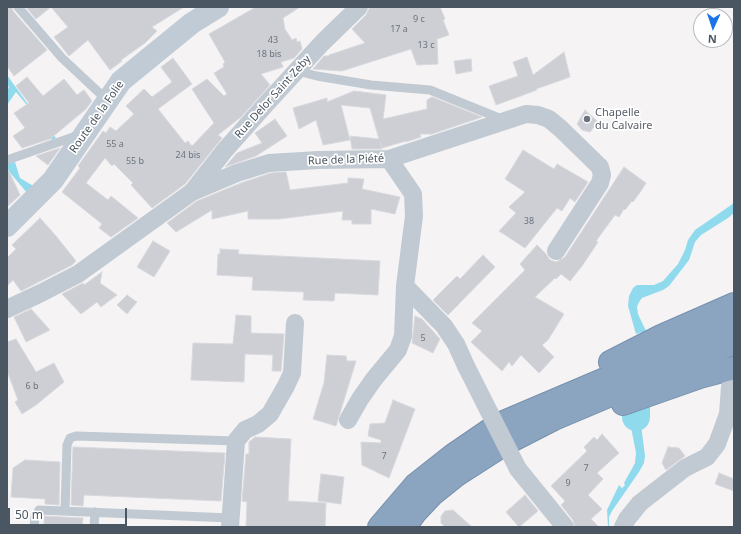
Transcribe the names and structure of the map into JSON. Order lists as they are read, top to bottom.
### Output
{
  "streets": {
    "street": ["Rue Delor Saint Zeby", "Route de la Folie", "Rue de la Piété"]
  },
  "crossings": [
    ["Rue Delor Saint Zeby", "Rue de la Piété"]
  ],
  "places": ["Chapelle du Calvaire"],
  "house_numbers": [
    "9 c",
    "17 a",
    "43",
    "13 c",
    "18 bis",
    "55 a",
    "24 bis",
    "55 b",
    "38",
    "5",
    "6 b",
    "7",
    "7",
    "9"
  ],
  "scale_bar": "50 m",
  "north": "bottom"
}
